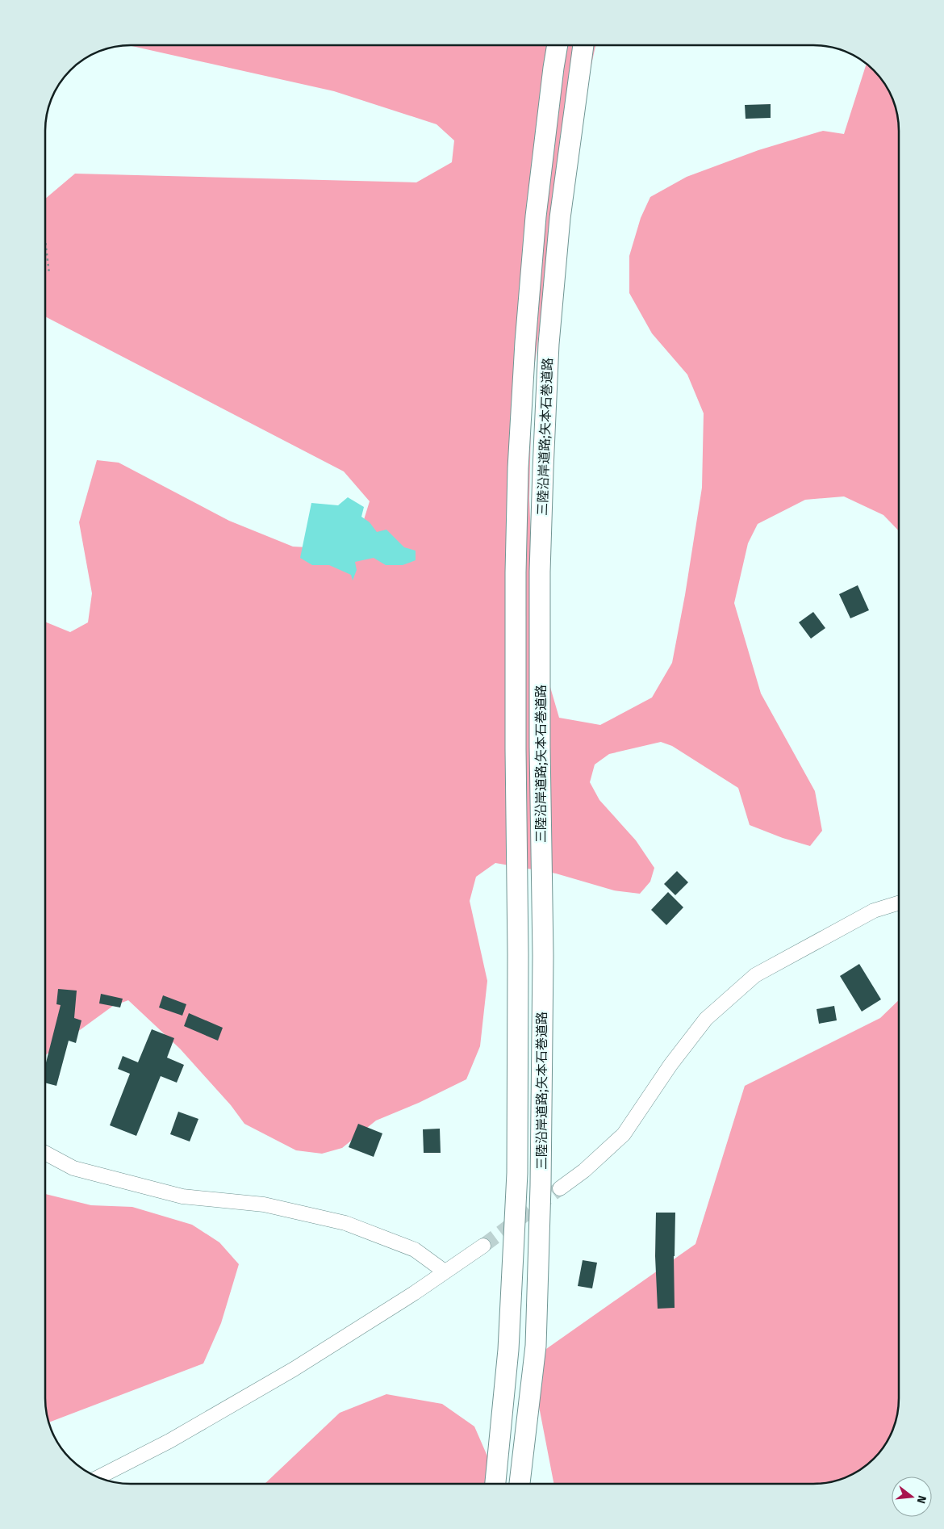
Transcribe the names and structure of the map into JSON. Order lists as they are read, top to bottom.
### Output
{
  "streets": {
    "highway": ["三陸沿岸道路;矢本石巻道路"]
  },
  "north": "right"
}
